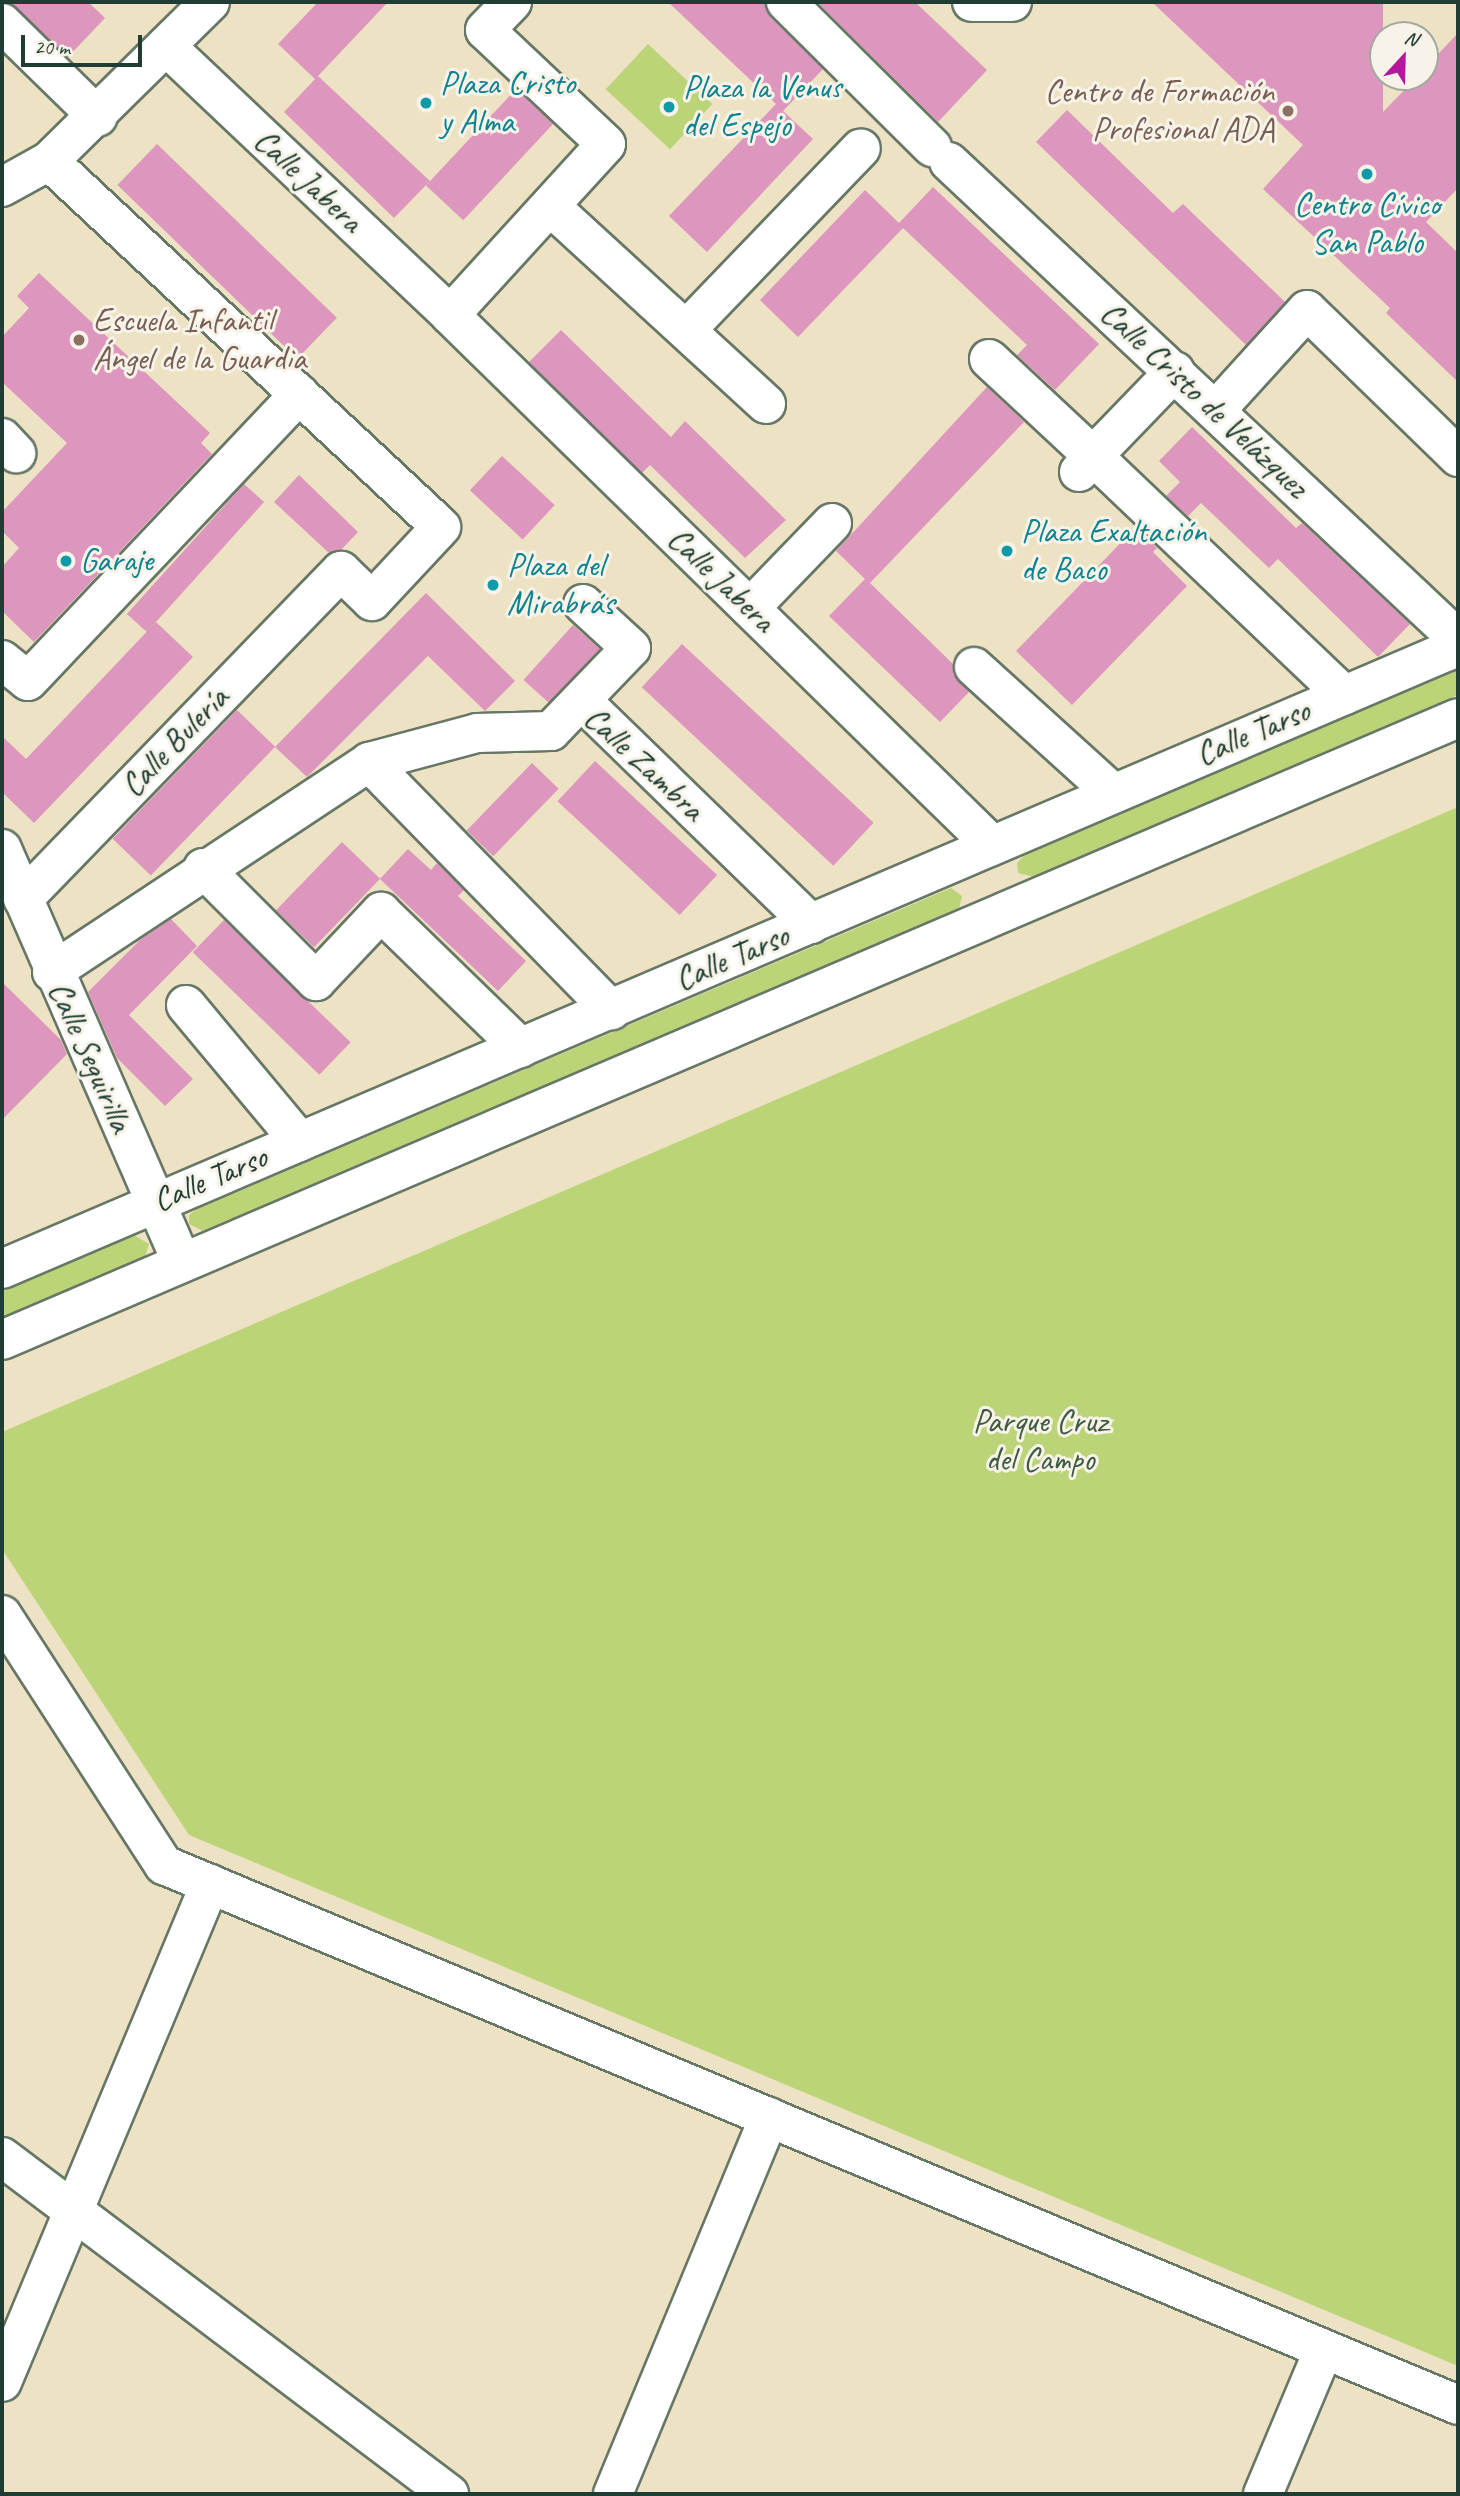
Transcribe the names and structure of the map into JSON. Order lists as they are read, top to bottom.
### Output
{
  "streets": {
    "street": [
      "Calle Jabera",
      "Calle Cristo de Velázquez",
      "Calle Tarso",
      "Calle Bulería",
      "Calle Zambra",
      "Calle Seguirilla"
    ]
  },
  "crossings": [
    ["Calle Jabera", "Calle Tarso"],
    ["Calle Cristo de Velázquez", "Calle Tarso"],
    ["Calle Tarso", "Calle Zambra"],
    ["Calle Tarso", "Calle Seguirilla"],
    ["Calle Bulería", "Calle Seguirilla"],
    ["Calle Zambra", "Calle Seguirilla"]
  ],
  "parks": ["Parque Cruz del Campo"],
  "places": [
    "Plaza Cristo y Alma",
    "Plaza la Venus del Espejo",
    "Centro de Formación Profesional ADA",
    "Centro Cívico San Pablo",
    "Escuela Infantil Ángel de la Guardia",
    "Plaza Exaltación de Baco",
    "Garaje",
    "Plaza del Mirabrás"
  ],
  "scale_bar": "20 m",
  "north": "top"
}
